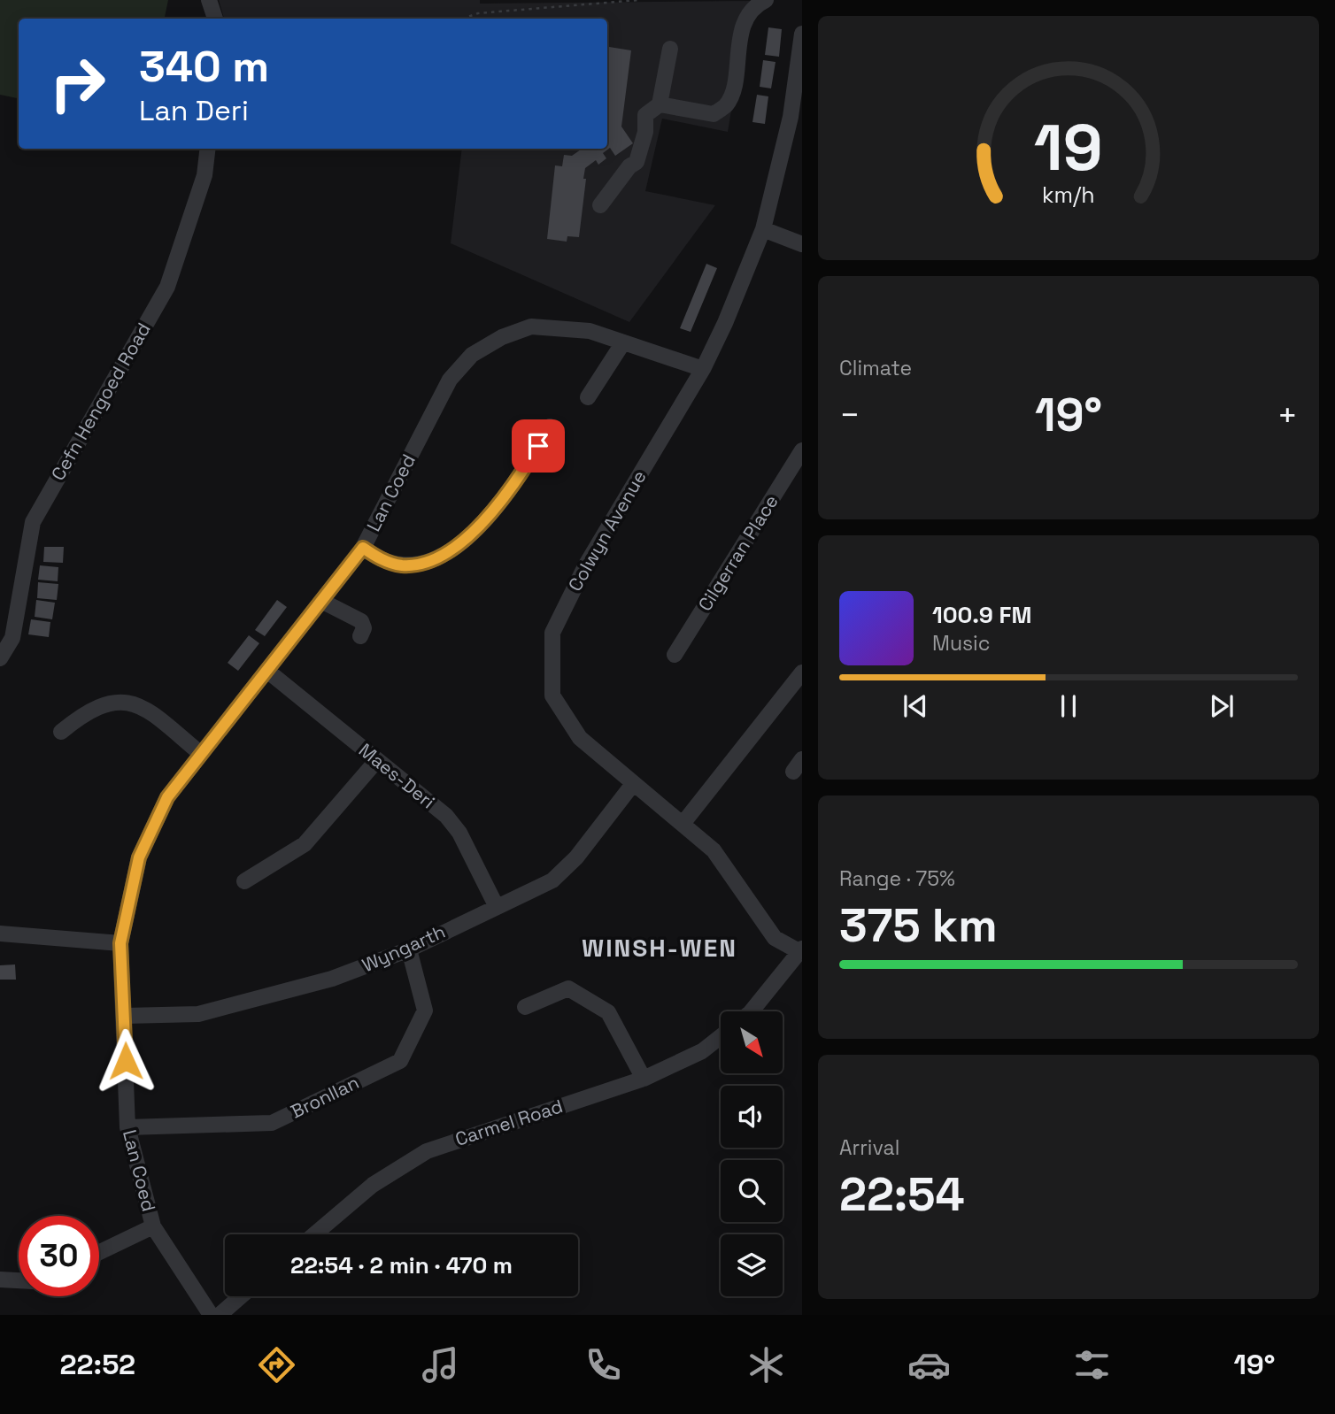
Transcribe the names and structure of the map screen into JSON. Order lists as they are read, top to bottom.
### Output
{
  "streets": {
    "street": [
      "Cefn Hengoed Road",
      "Lan Coed",
      "Colwyn Avenue",
      "Cilgerran Place",
      "Maes-Deri",
      "Wyngarth",
      "Bronllan",
      "Carmel Road"
    ]
  },
  "crossings": [
    ["Lan Coed", "Colwyn Avenue"],
    ["Lan Coed", "Maes-Deri"],
    ["Lan Coed", "Wyngarth"],
    ["Lan Coed", "Bronllan"],
    ["Colwyn Avenue", "Wyngarth"],
    ["Maes-Deri", "Wyngarth"],
    ["Wyngarth", "Bronllan"]
  ],
  "districts": ["WINSH-WEN"],
  "north": "bottom right",
  "page": {
    "turn": ["340 m", "Lan Deri"],
    "tile": [
      "Climate",
      ["Range · 75%", "375 km"],
      ["Arrival", "22:54"]
    ],
    "heat": ["−", "19°", "+"],
    "song": ["100.9 FM", "Music"],
    "limit": "30",
    "trip": "22:54 · 2 min · 470 m",
    "tabs": ["22:52", "19°"],
    "gauge": ["19", "km/h"]
  }
}
